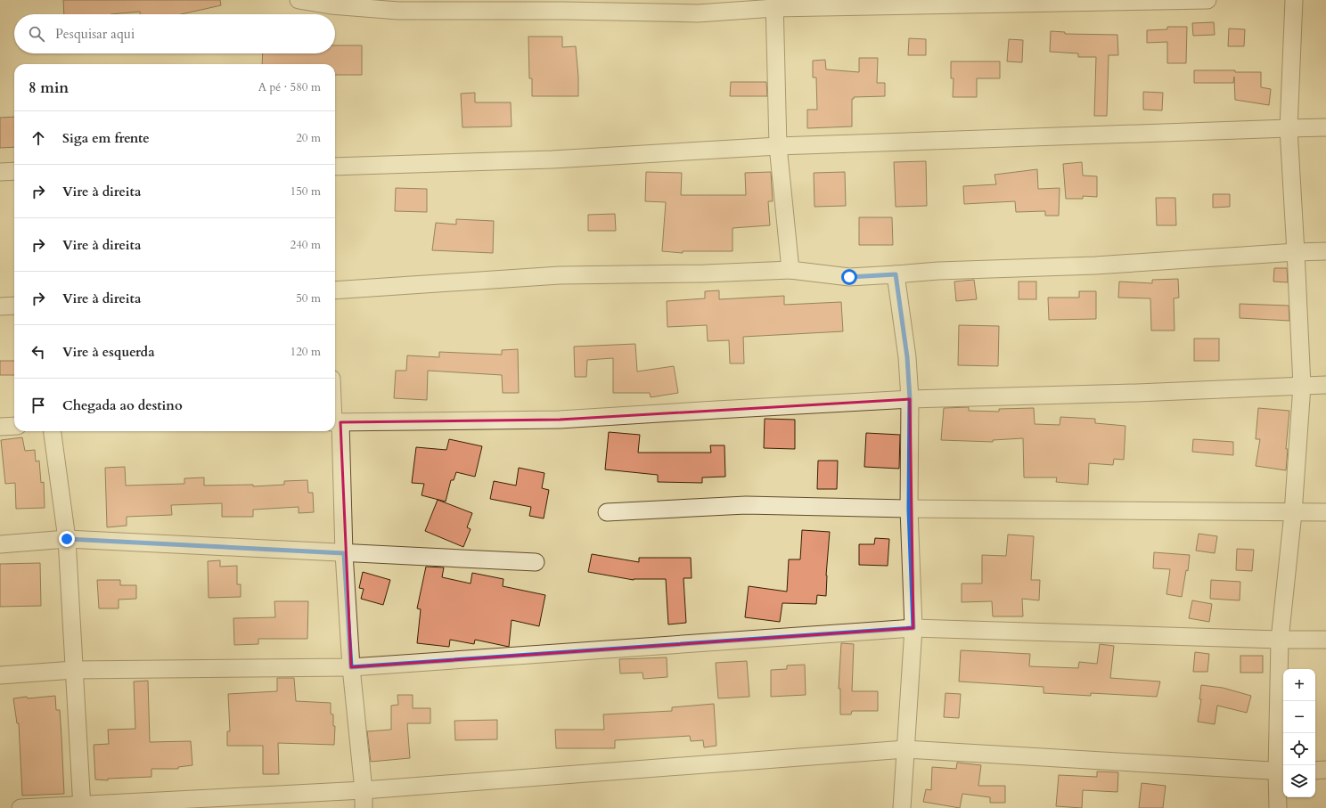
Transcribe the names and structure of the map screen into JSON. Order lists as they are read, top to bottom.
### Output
{
  "page": {
    "search": "Pesquisar aqui",
    "heading": ["8 min", "A pé · 580 m"],
    "list": [
      ["Siga em frente", "20 m"],
      ["Vire à direita", "150 m"],
      ["Vire à direita", "240 m"],
      ["Vire à direita", "50 m"],
      ["Vire à esquerda", "120 m"],
      "Chegada ao destino"
    ],
    "map_buttons": ["+", "−"]
  }
}
